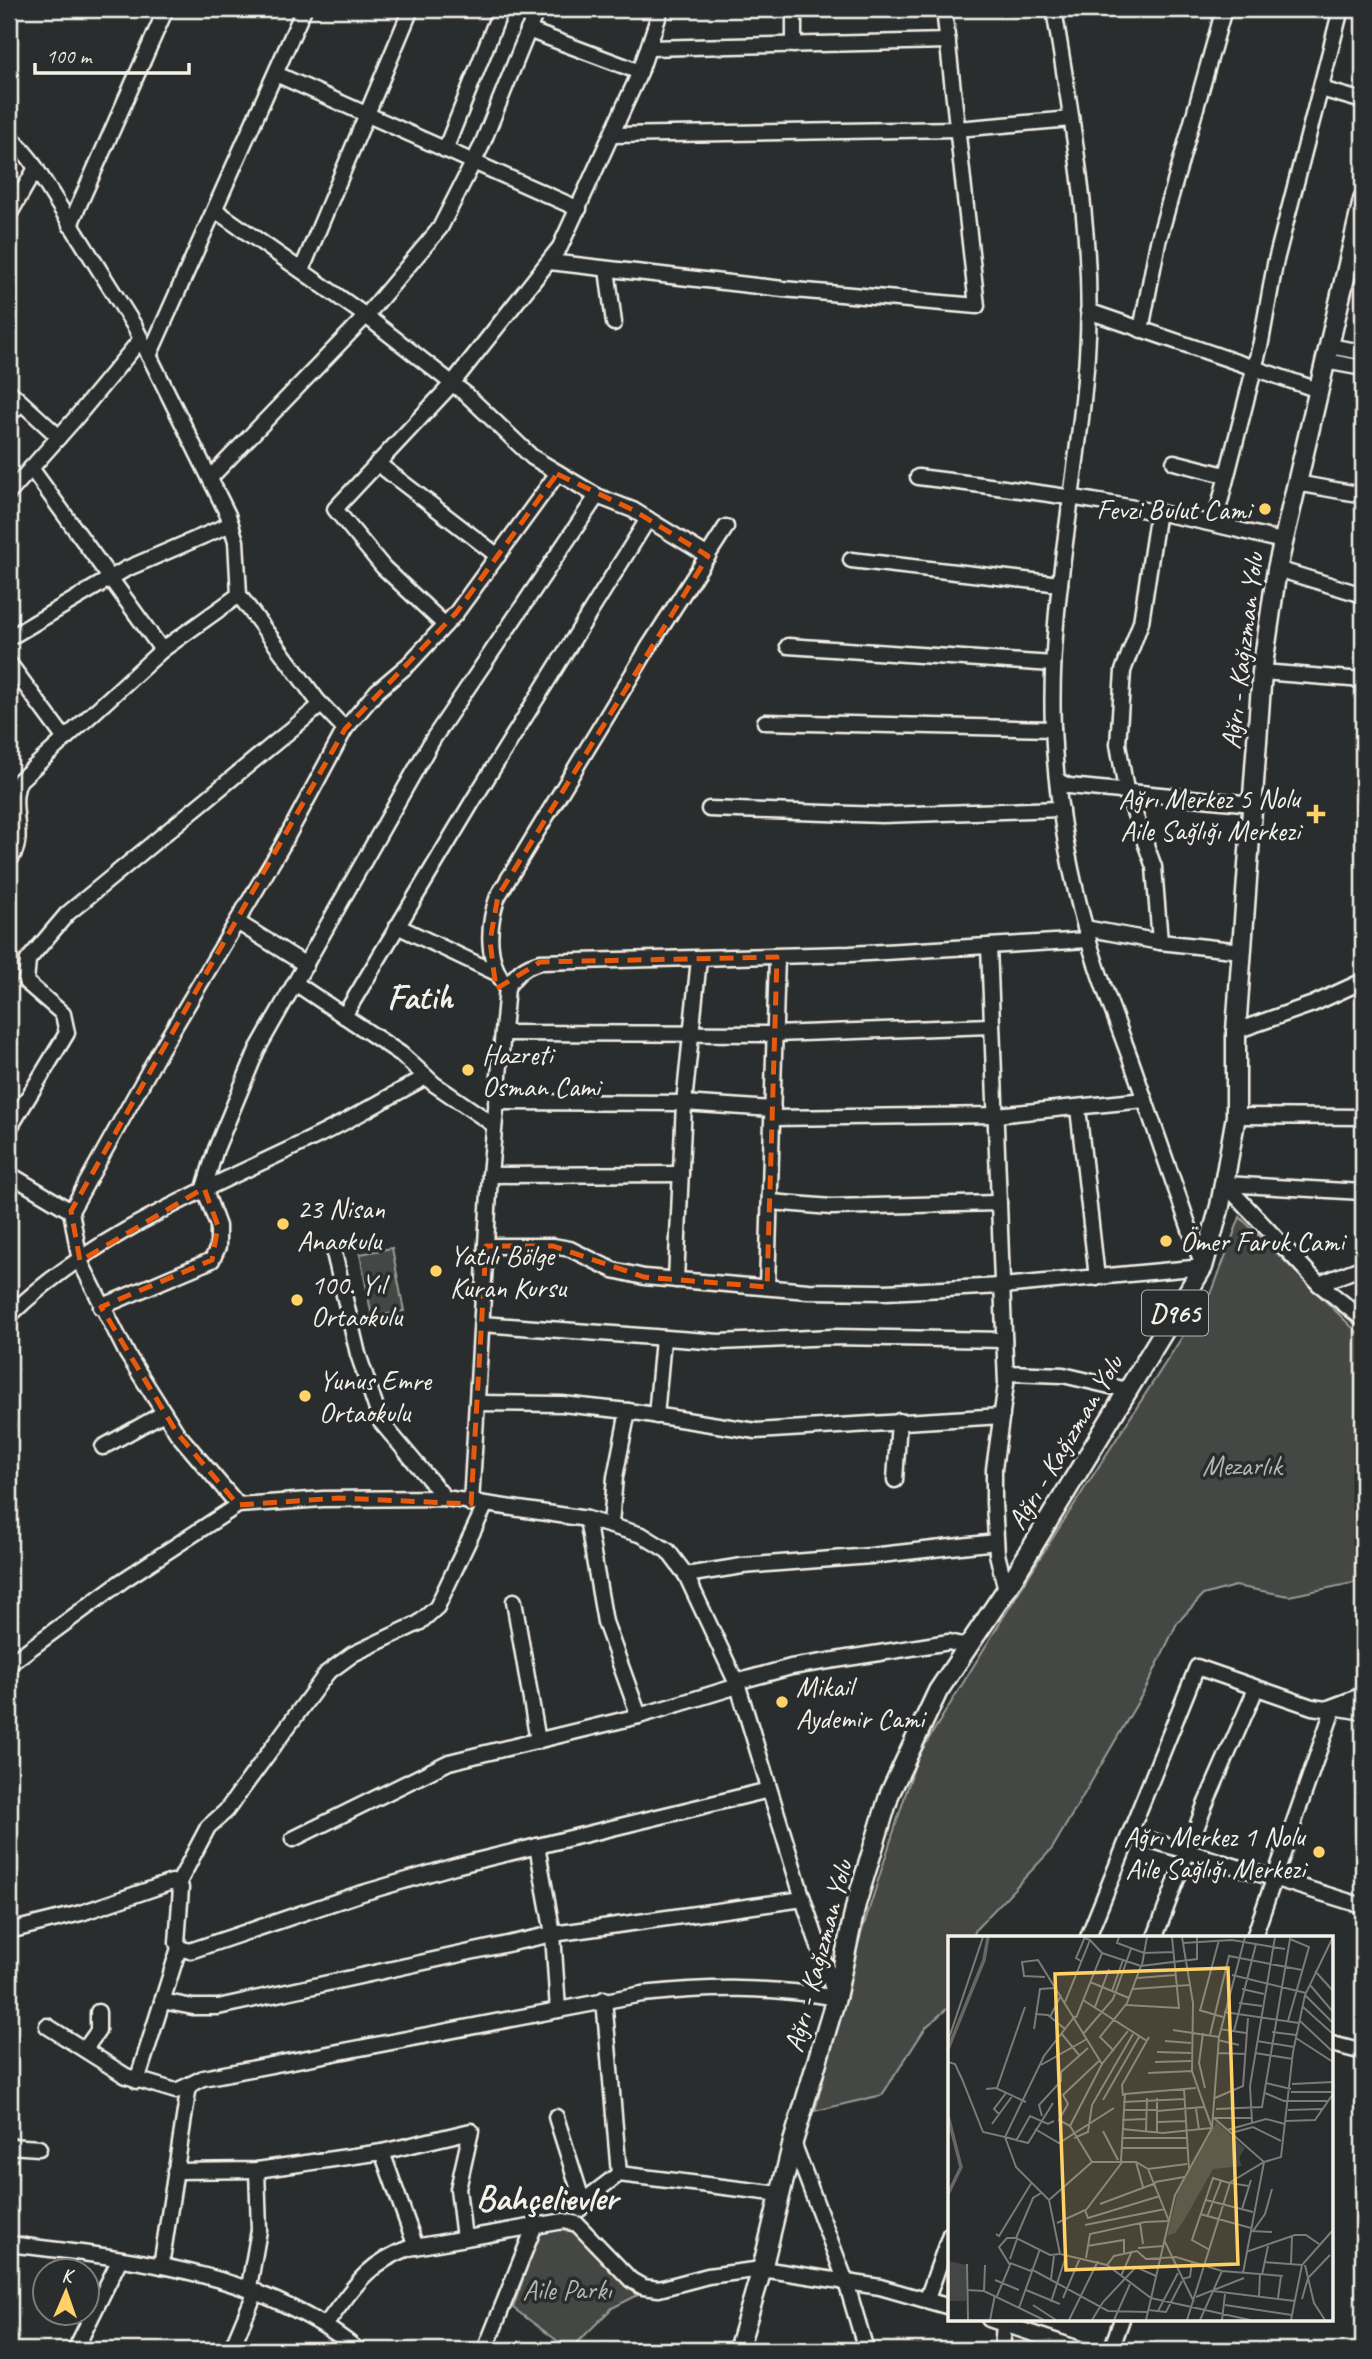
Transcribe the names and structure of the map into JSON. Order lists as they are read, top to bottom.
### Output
{
  "streets": {
    "main road": ["Ağrı - Kağızman Yolu", "D965"]
  },
  "districts": ["Fatih", "Bahçelievler"],
  "parks": ["Mezarlık", "Aile Parkı"],
  "places": {
    "other": [
      "Fevzi Bulut Cami",
      "Hazreti Osman Cami",
      "23 Nisan Anaokulu",
      "Ömer Faruk Cami",
      "Yatılı Bölge Kuran Kursu",
      "100. Yıl Ortaokulu",
      "Yunus Emre Ortaokulu",
      "Mikail Aydemir Cami",
      "Ağrı Merkez 1 Nolu Aile Sağlığı Merkezi"
    ],
    "health": ["Ağrı Merkez 5 Nolu Aile Sağlığı Merkezi"]
  },
  "scale_bar": "100 m",
  "north": "top"
}
